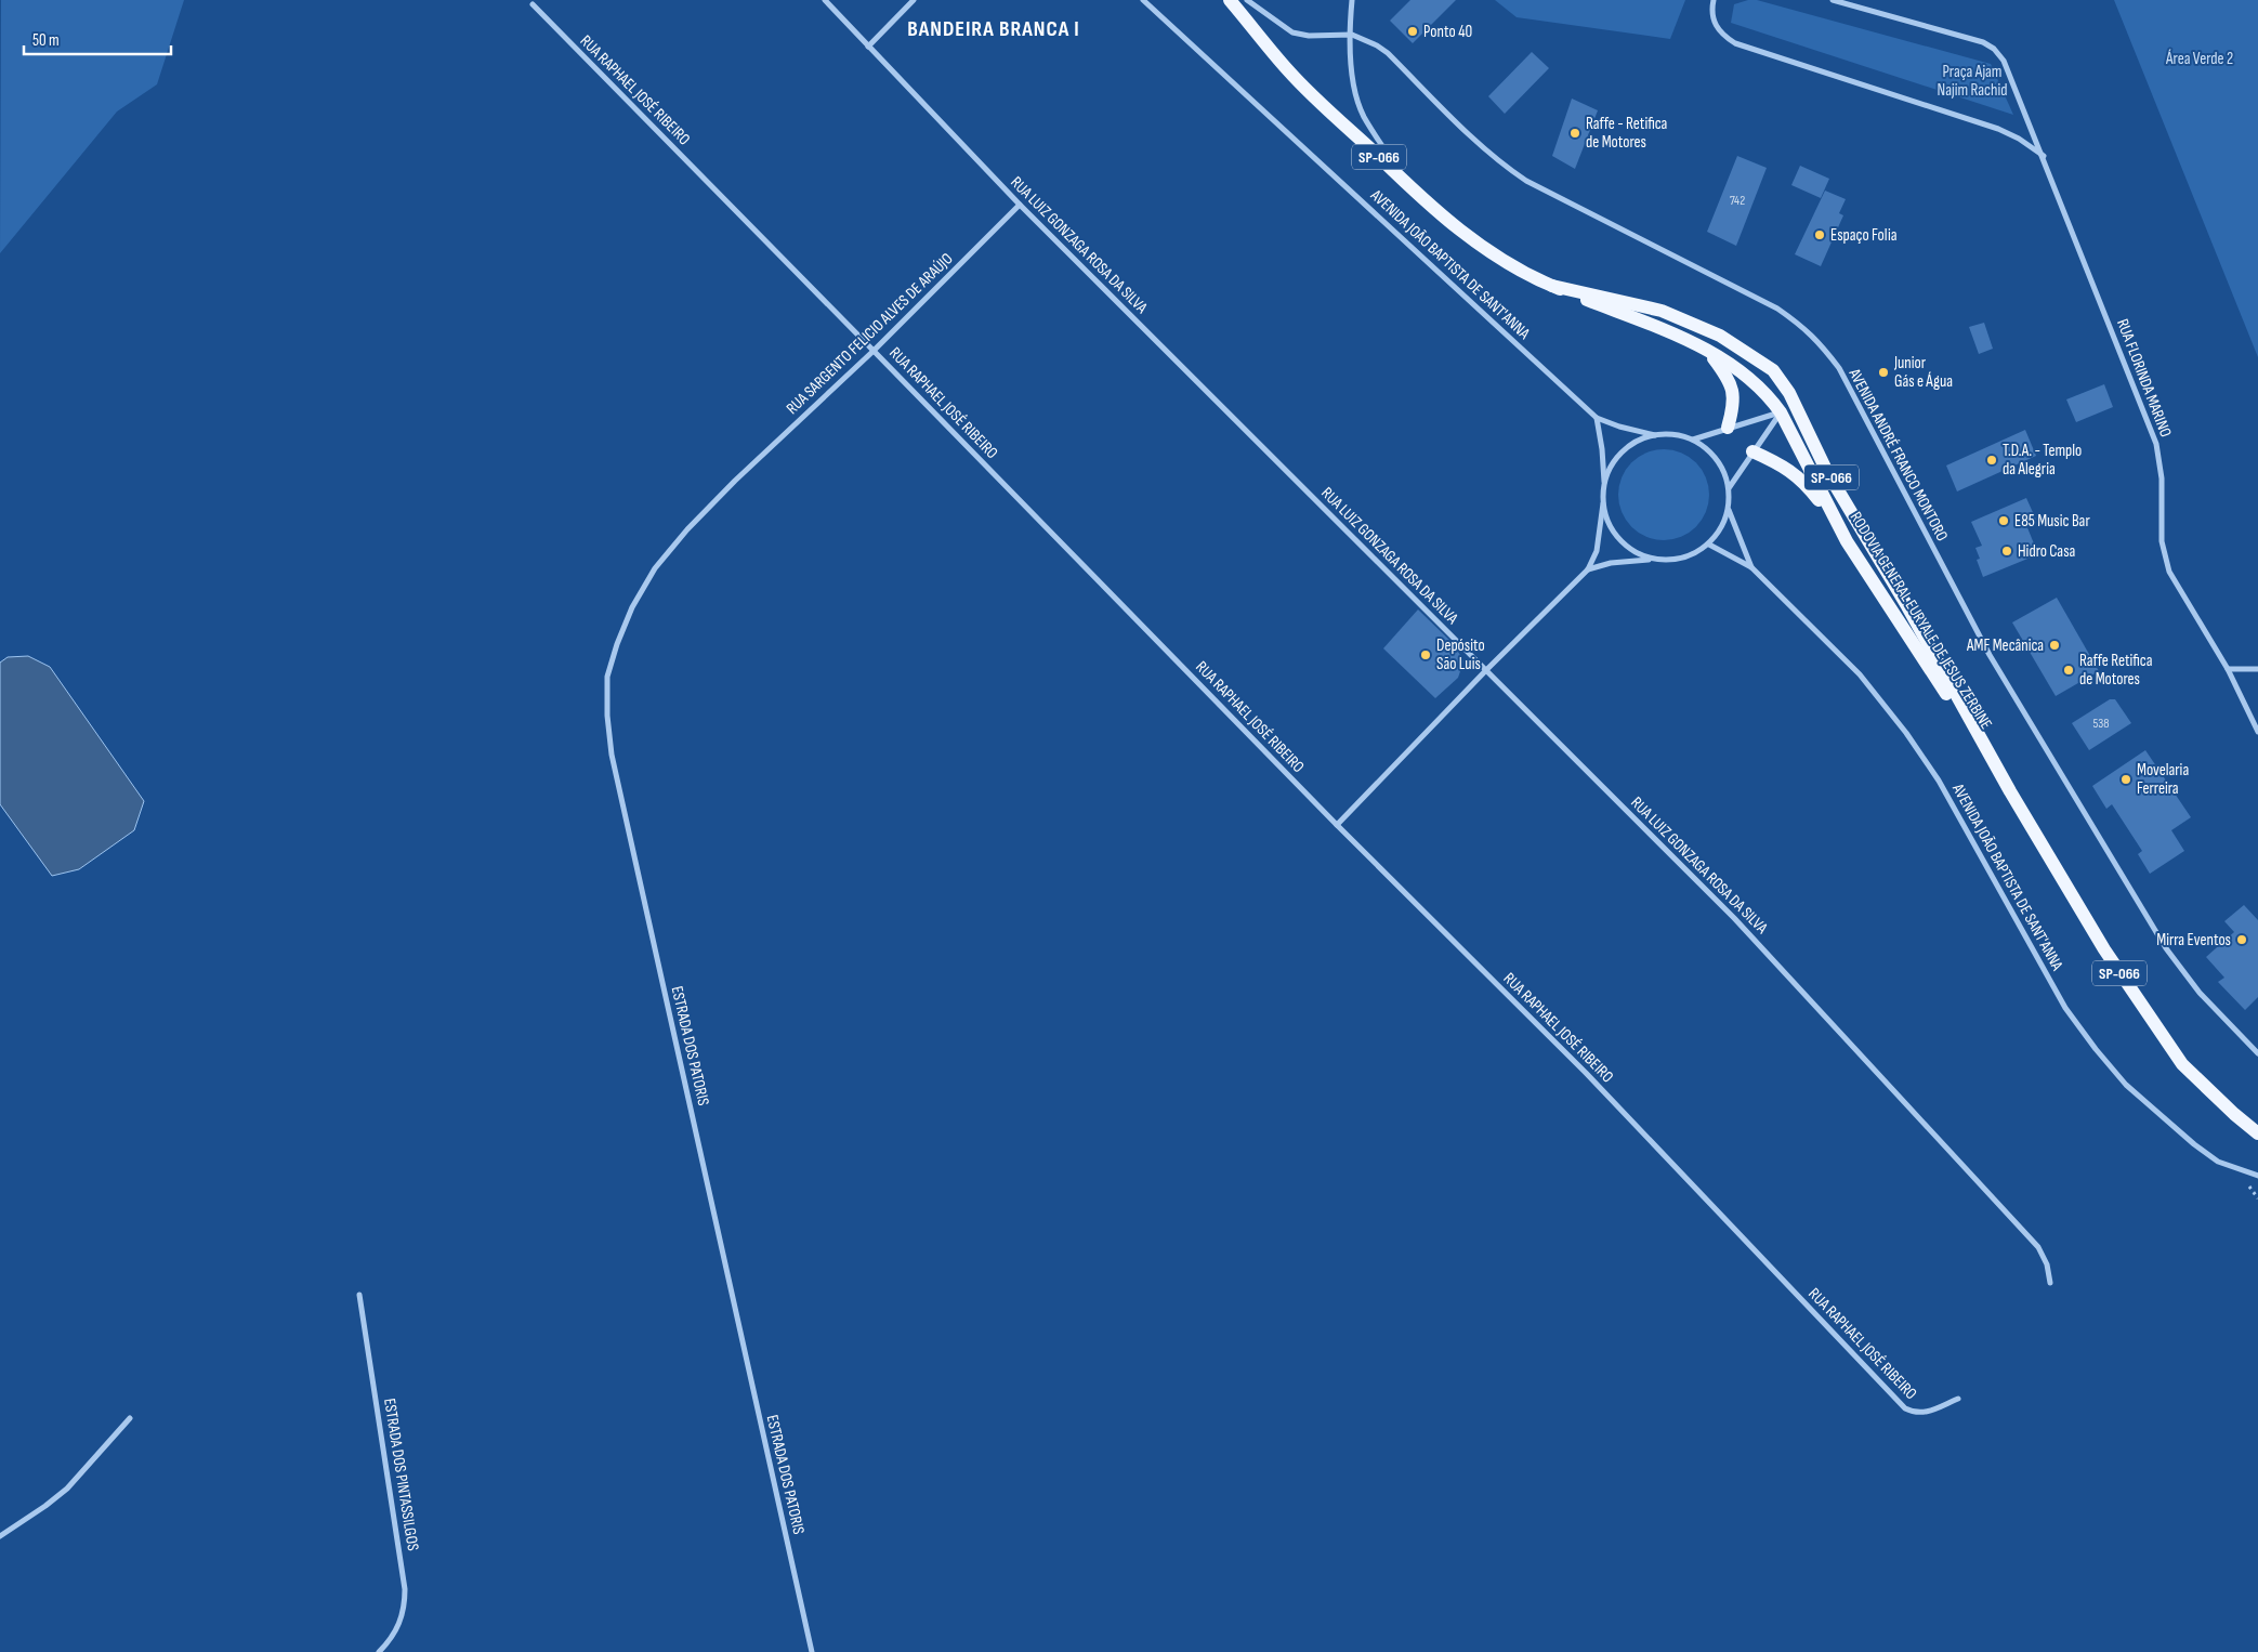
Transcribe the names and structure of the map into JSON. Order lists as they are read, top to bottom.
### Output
{
  "streets": {
    "main road": ["SP-066", "RODOVIA GENERAL EURYALE DE JESUS ZERBINE"],
    "street": [
      "RUA RAPHAEL JOSÉ RIBEIRO",
      "RUA LUIZ GONZAGA ROSA DA SILVA",
      "AVENIDA JOÃO BAPTISTA DE SANT'ANNA",
      "RUA SARGENTO FELICIO ALVES DE ARAÚJO",
      "RUA FLORINDA MARINO",
      "AVENIDA ANDRÉ FRANCO MONTORO",
      "ESTRADA DOS PATORIS",
      "ESTRADA DOS PINTASSILGOS"
    ]
  },
  "crossings": [
    ["RUA RAPHAEL JOSÉ RIBEIRO", "RUA SARGENTO FELICIO ALVES DE ARAÚJO"],
    ["RUA LUIZ GONZAGA ROSA DA SILVA", "RUA SARGENTO FELICIO ALVES DE ARAÚJO"],
    ["RUA SARGENTO FELICIO ALVES DE ARAÚJO", "ESTRADA DOS PATORIS"]
  ],
  "districts": ["BANDEIRA BRANCA I"],
  "parks": ["Área Verde 2", "Praça Ajam Najim Rachid"],
  "places": [
    "Ponto 40",
    "Raffe - Retifica de Motores",
    "Espaço Folia",
    "Junior Gás e Água",
    "T.D.A. - Templo da Alegria",
    "E85 Music Bar",
    "Hidro Casa",
    "AMF Mecânica",
    "Depósito São Luis",
    "Raffe Retifica de Motores",
    "Movelaria Ferreira",
    "Mirra Eventos"
  ],
  "house_numbers": ["742", "538"],
  "scale_bar": "50 m"
}
